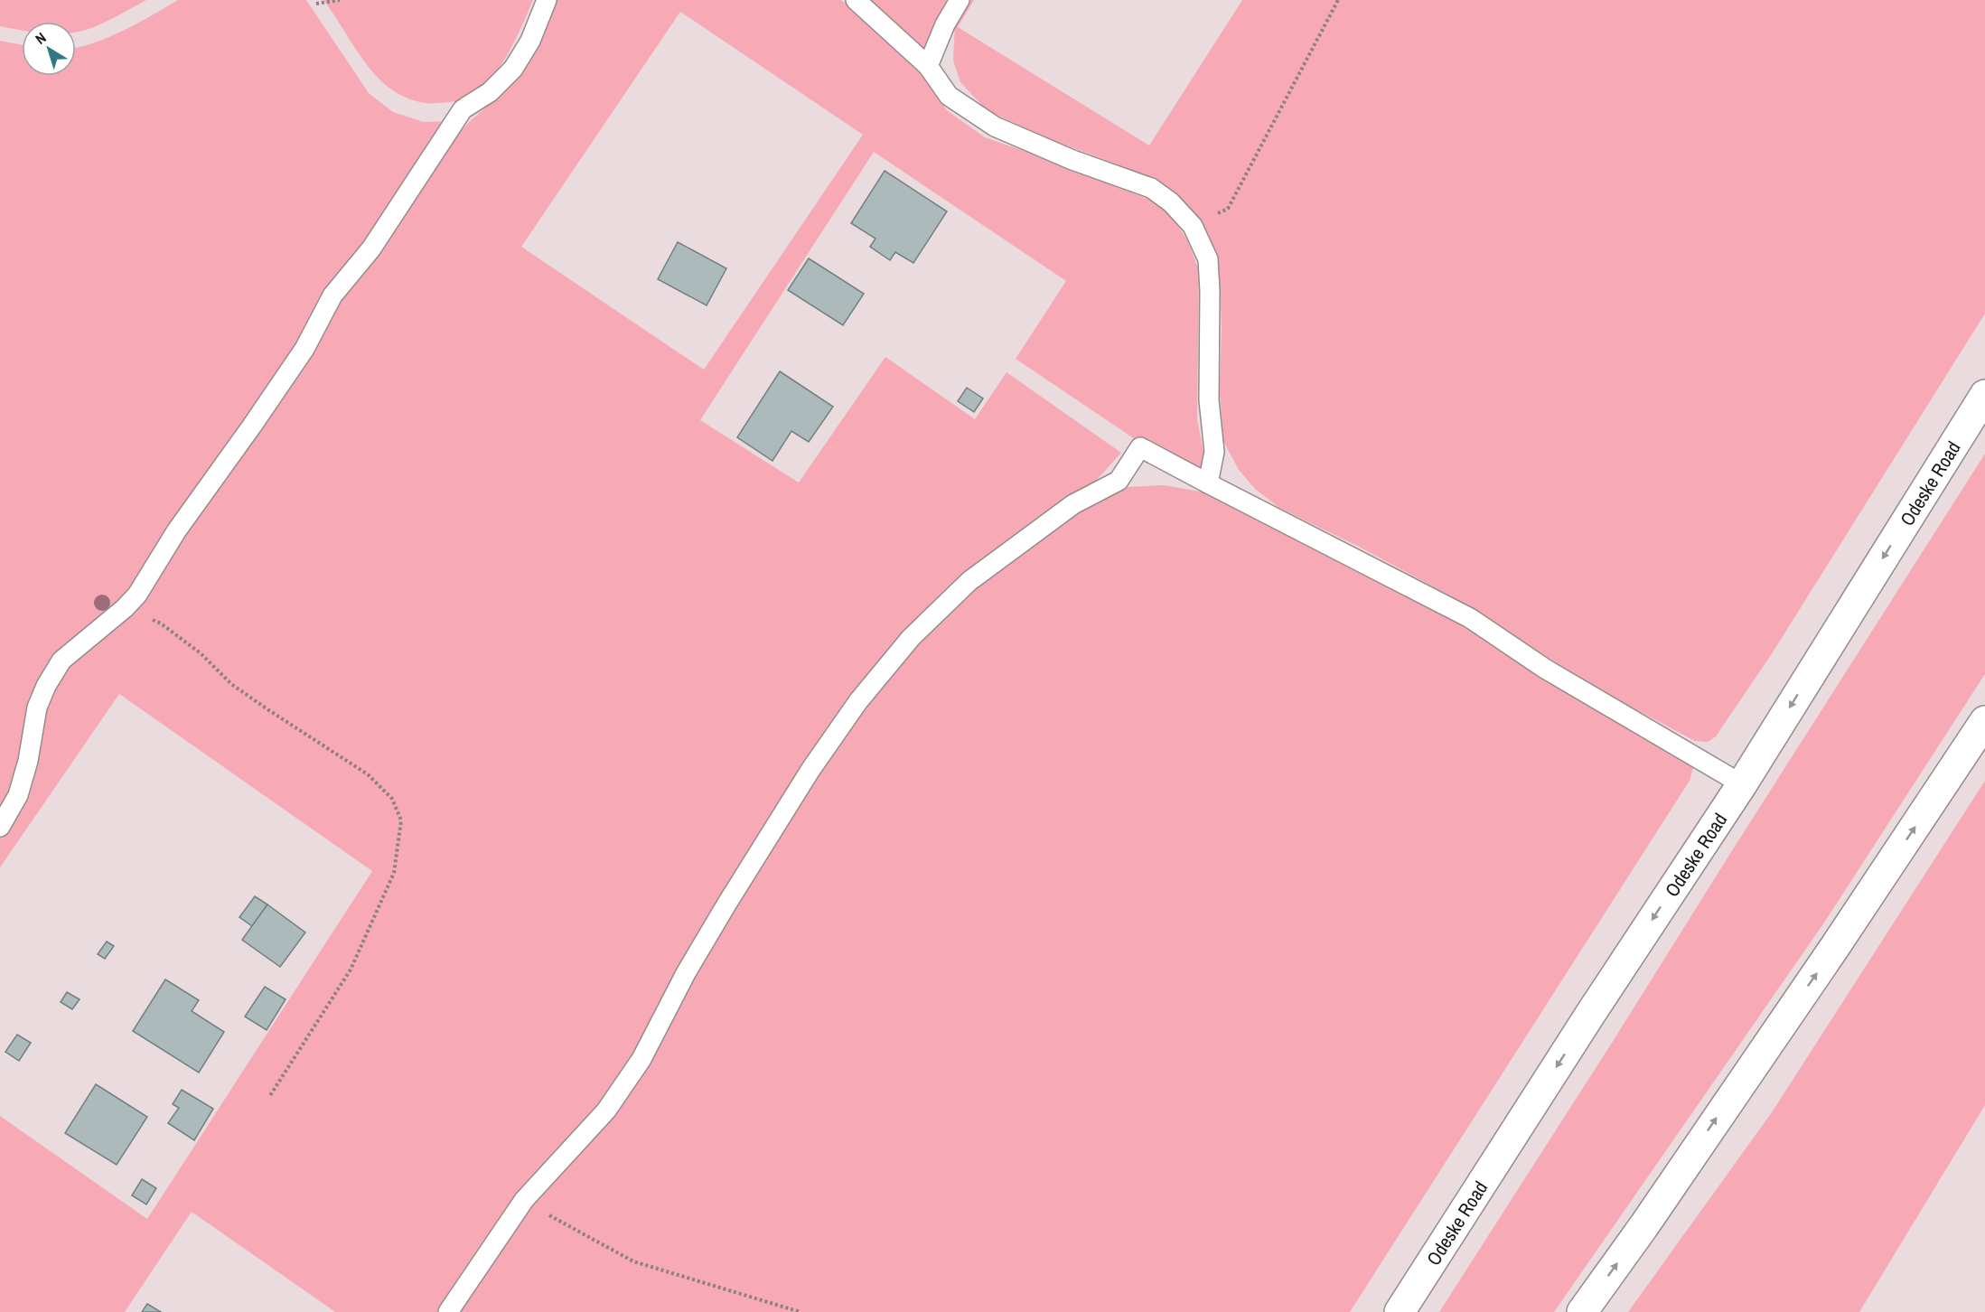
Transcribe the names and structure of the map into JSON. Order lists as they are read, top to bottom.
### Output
{
  "streets": {
    "highway": ["Odeske Road"]
  },
  "north": "top left"
}
